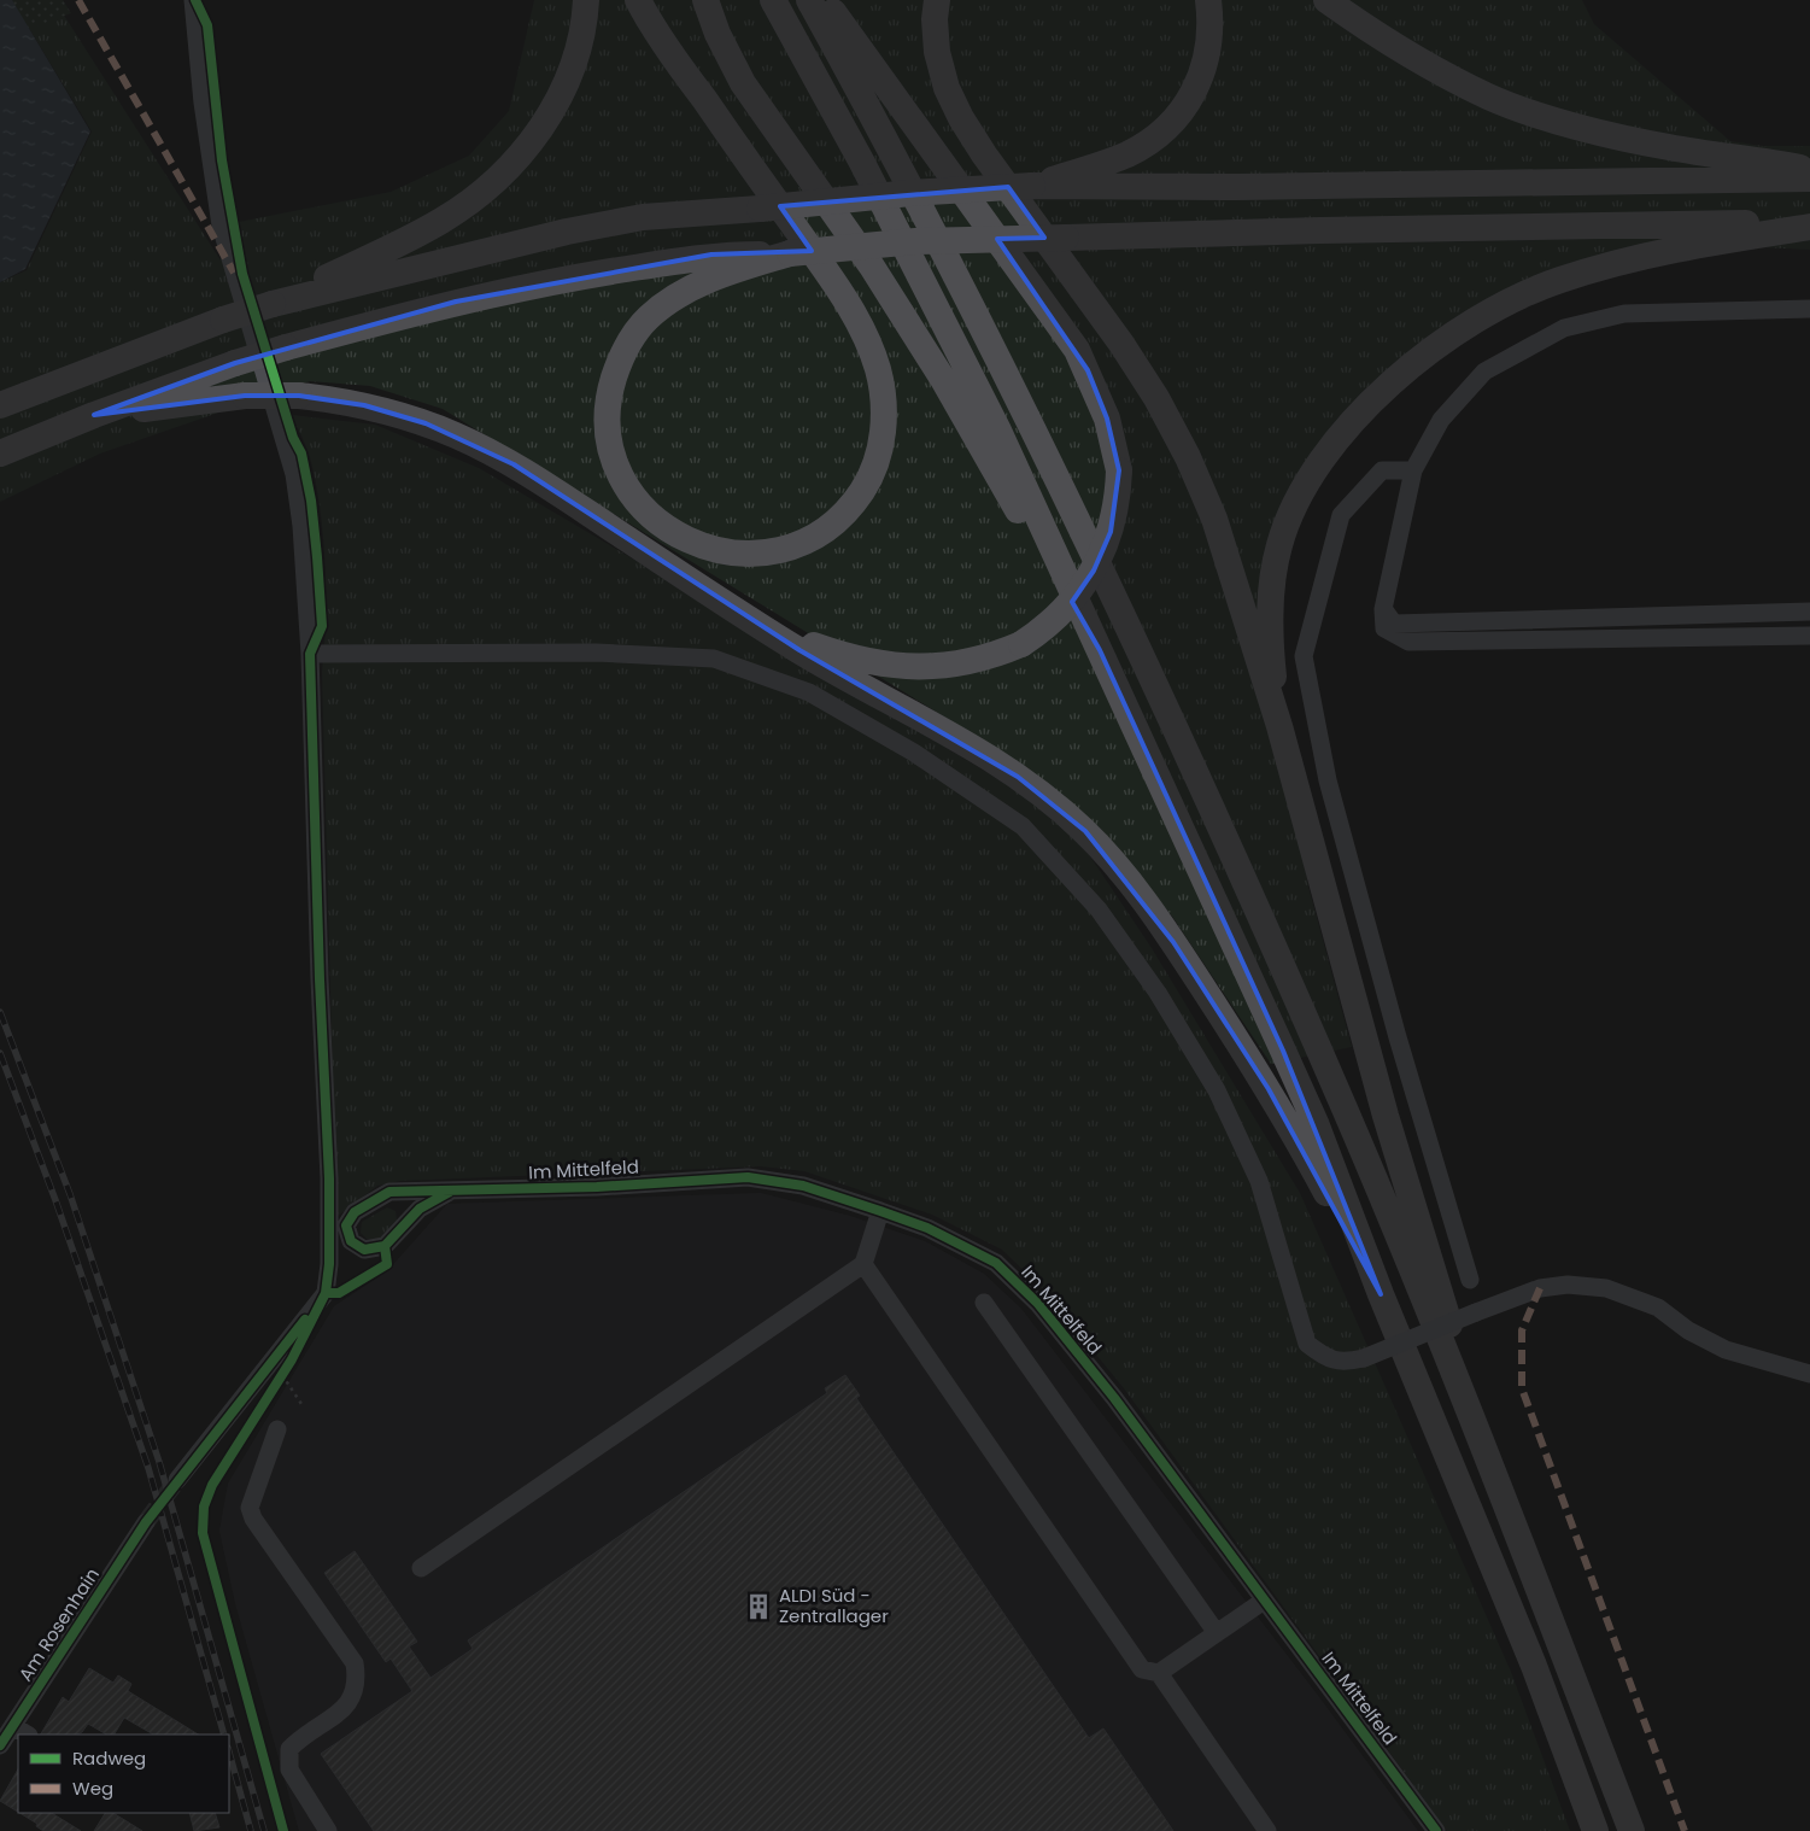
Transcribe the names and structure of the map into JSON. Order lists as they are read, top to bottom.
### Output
{
  "streets": {
    "street": ["Im Mittelfeld", "Am Rosenhain"]
  },
  "places": {
    "building": ["ALDI Süd - Zentrallager"]
  },
  "legend": ["Radweg", "Weg"]
}
